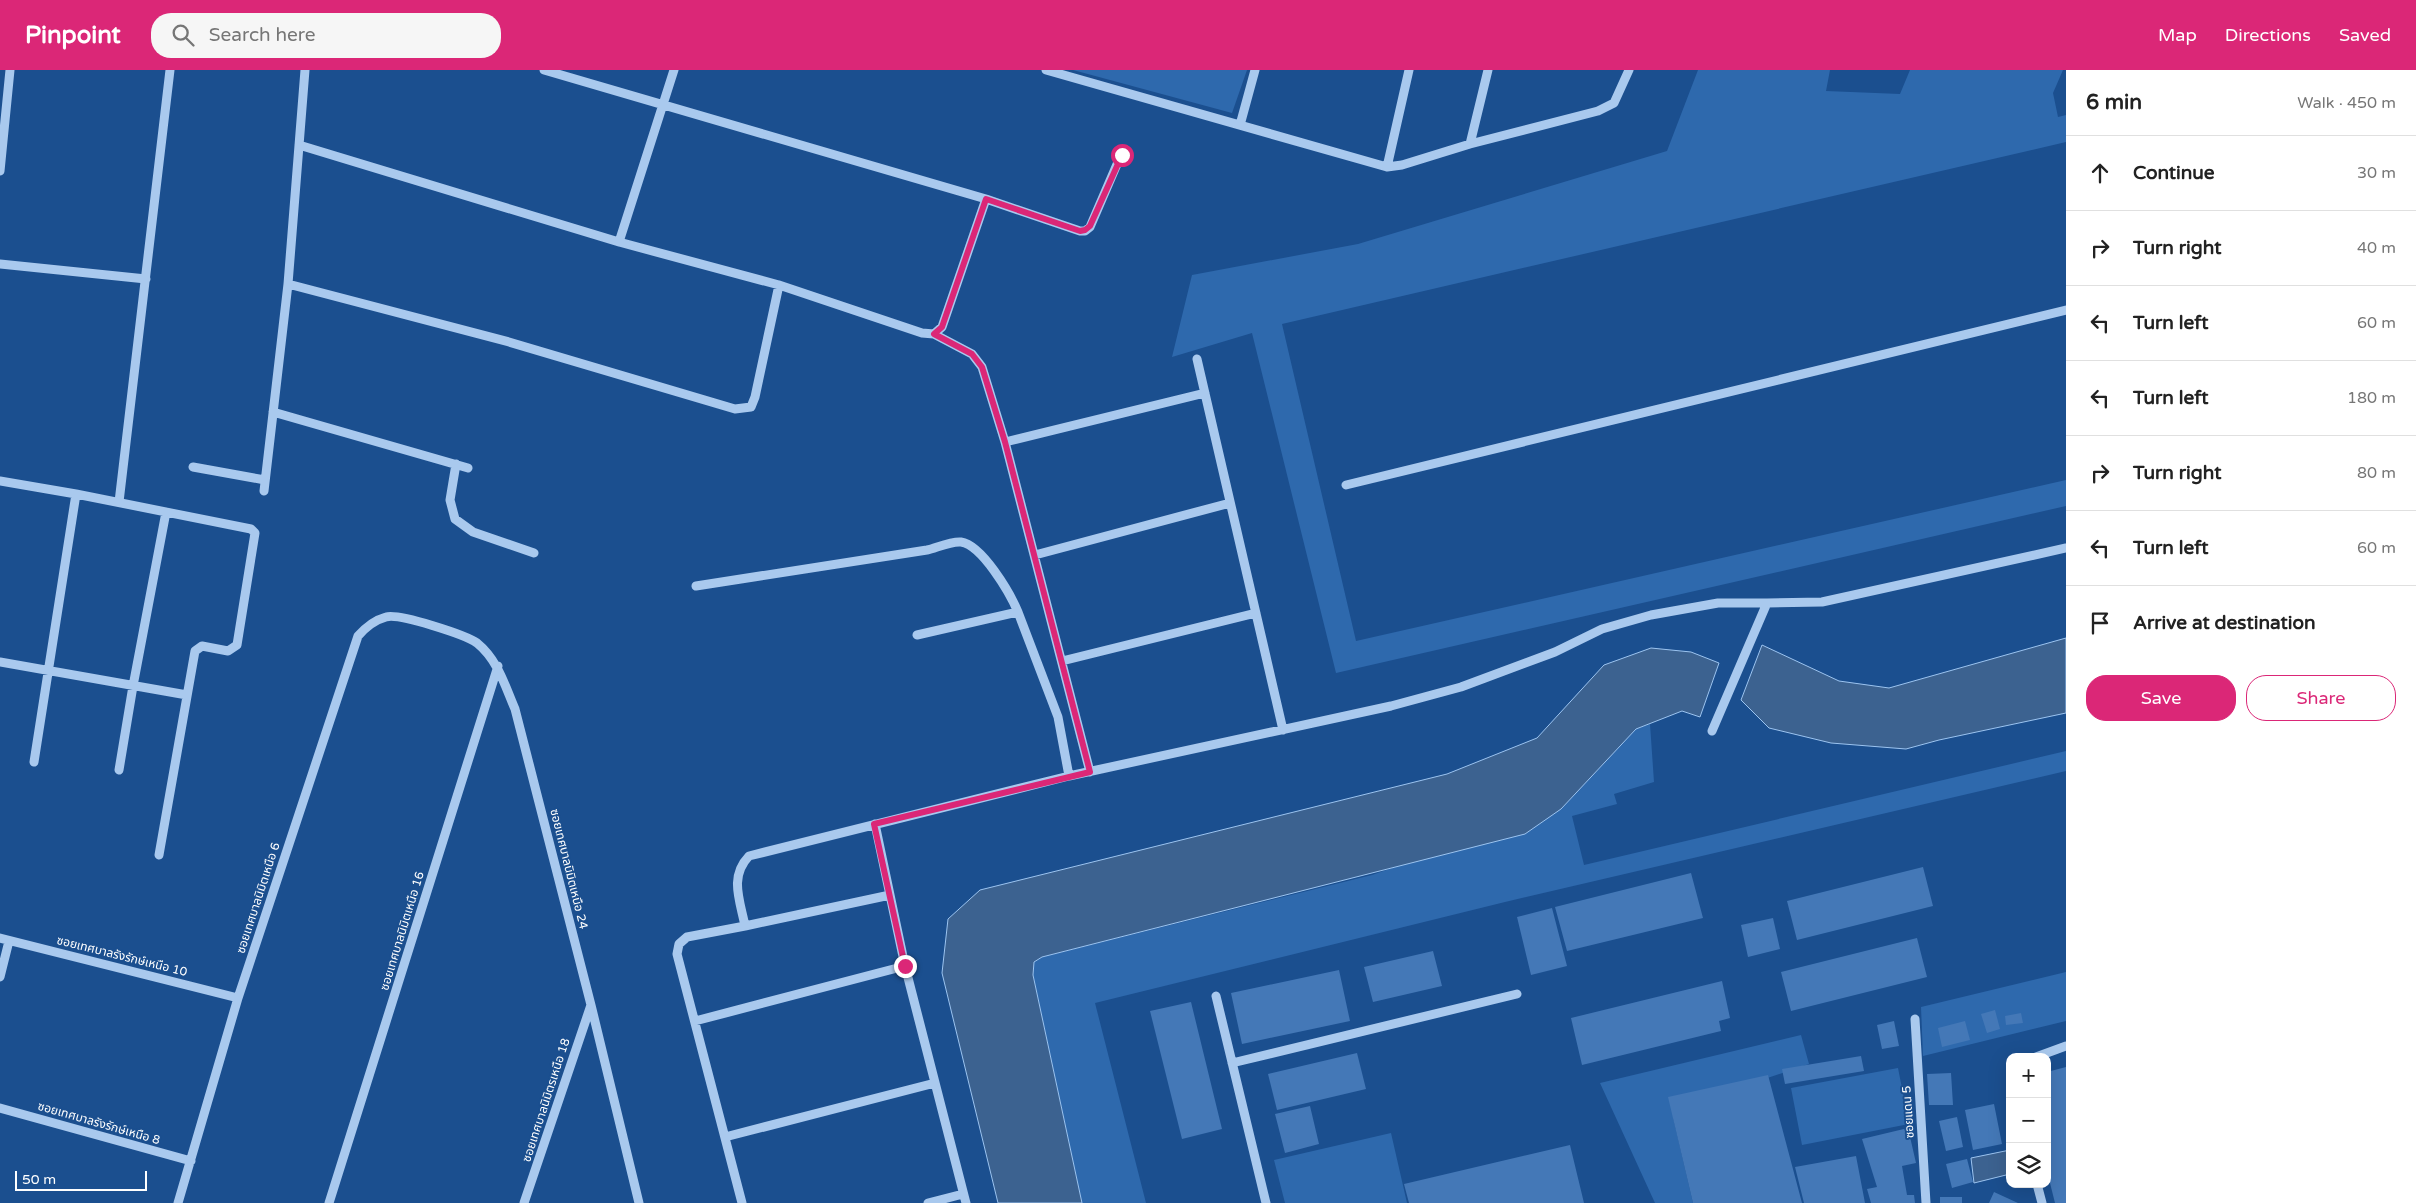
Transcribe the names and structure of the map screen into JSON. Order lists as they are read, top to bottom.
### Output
{
  "streets": {
    "street": [
      "ซอยเทศบาลนิมิตเหนือ 24",
      "ซอยเทศบาลนิมิตเหนือ 6",
      "ซอยเทศบาลนิมิตเหนือ 16",
      "ซอยเทศบาลรังรักษ์เหนือ 10",
      "ซอยเทศบาลนิมิตรเหนือ 18",
      "ซอยแดน 5",
      "ซอยเทศบาลรังรักษ์เหนือ 8"
    ]
  },
  "crossings": [
    ["ซอยเทศบาลนิมิตเหนือ 24", "ซอยเทศบาลนิมิตเหนือ 6"],
    ["ซอยเทศบาลนิมิตเหนือ 24", "ซอยเทศบาลนิมิตเหนือ 16"],
    ["ซอยเทศบาลนิมิตเหนือ 24", "ซอยเทศบาลนิมิตรเหนือ 18"],
    ["ซอยเทศบาลนิมิตเหนือ 6", "ซอยเทศบาลรังรักษ์เหนือ 10"],
    ["ซอยเทศบาลนิมิตเหนือ 6", "ซอยเทศบาลรังรักษ์เหนือ 8"]
  ],
  "scale_bar": "50 m",
  "page": {
    "header": "Pinpoint",
    "search": "Search here",
    "nav": ["Map", "Directions", "Saved"],
    "heading": ["6 min", "Walk · 450 m"],
    "list": [
      ["Continue", "30 m"],
      ["Turn right", "40 m"],
      ["Turn left", "60 m"],
      ["Turn left", "180 m"],
      ["Turn right", "80 m"],
      ["Turn left", "60 m"],
      "Arrive at destination"
    ],
    "buttons": ["Save", "Share"],
    "map_buttons": ["+", "−"],
    "scale": "50 m"
  }
}
